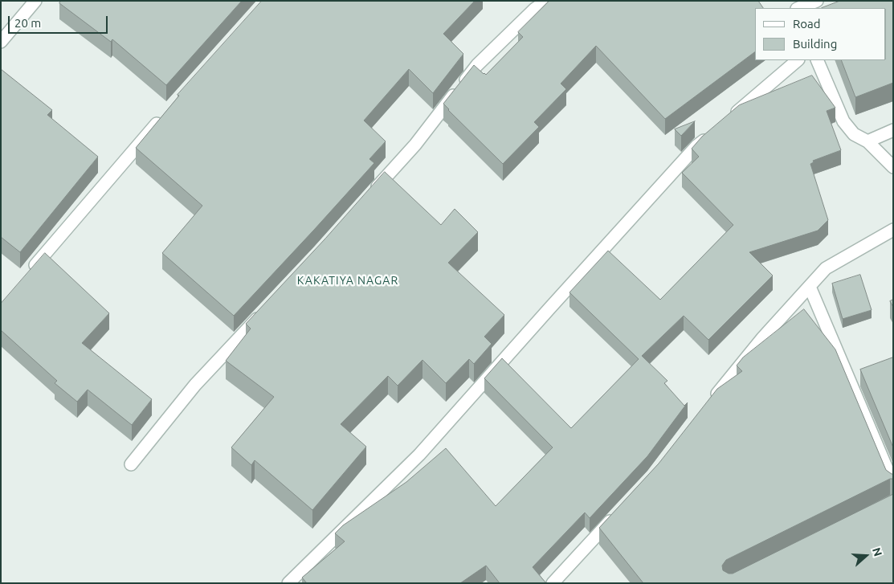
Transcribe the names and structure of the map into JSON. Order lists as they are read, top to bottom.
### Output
{
  "districts": ["KAKATIYA NAGAR"],
  "legend": ["Road", "Building"],
  "scale_bar": "20 m",
  "north": "right"
}
